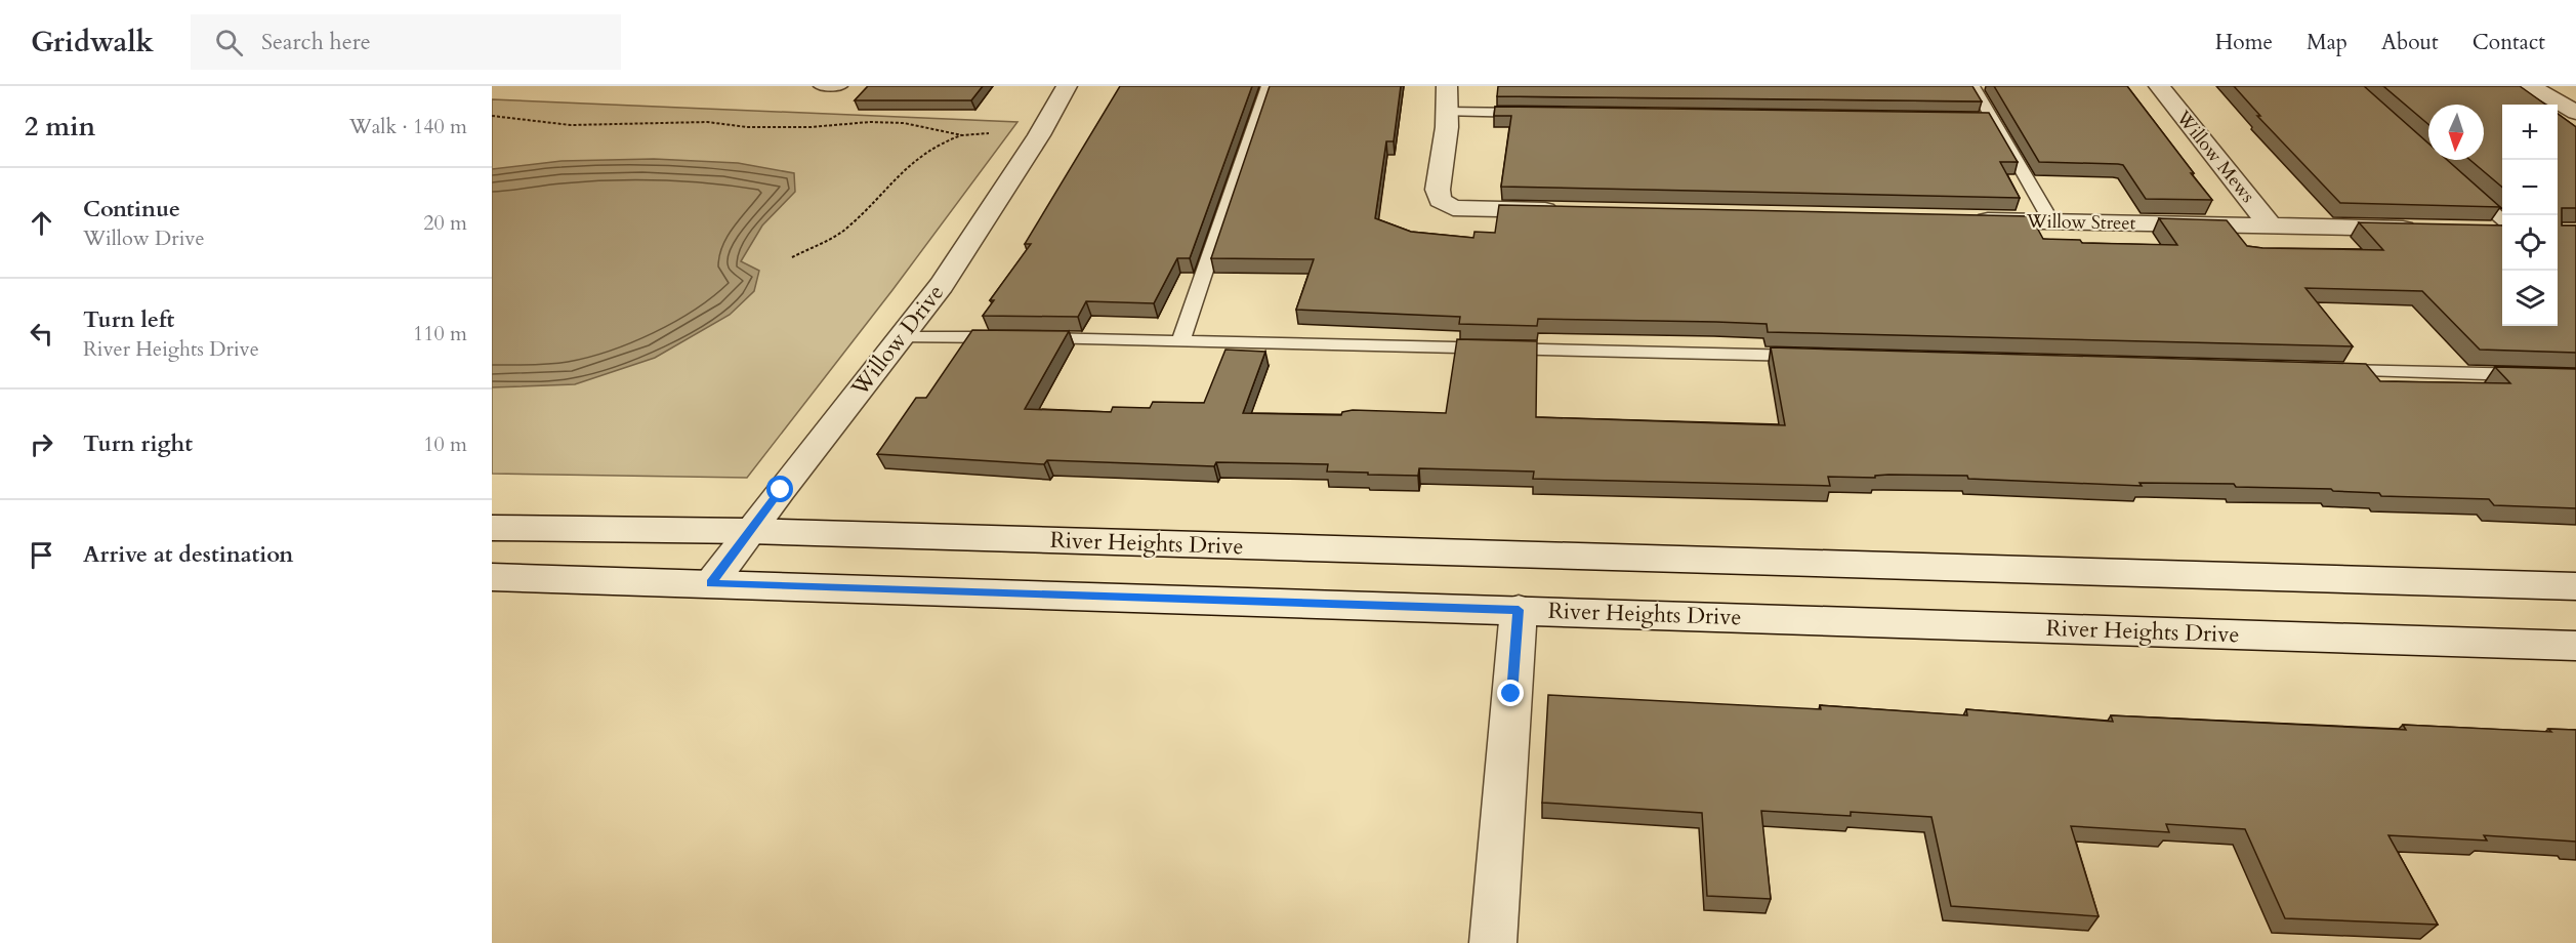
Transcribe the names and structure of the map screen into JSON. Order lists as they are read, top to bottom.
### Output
{
  "streets": {
    "street": [
      "Willow Mews",
      "Willow Street",
      "Willow Drive",
      "River Heights Drive"
    ]
  },
  "crossings": [
    ["Willow Mews", "Willow Street"],
    ["Willow Drive", "River Heights Drive"]
  ],
  "north": "bottom",
  "page": {
    "header": "Gridwalk",
    "search": "Search here",
    "nav": [
      "Home",
      "Map",
      "About",
      "Contact"
    ],
    "heading": ["2 min", "Walk · 140 m"],
    "map_buttons": ["+", "−"],
    "list": [
      ["Continue", "Willow Drive", "20 m"],
      ["Turn left", "River Heights Drive", "110 m"],
      ["Turn right", "10 m"],
      "Arrive at destination"
    ]
  }
}
